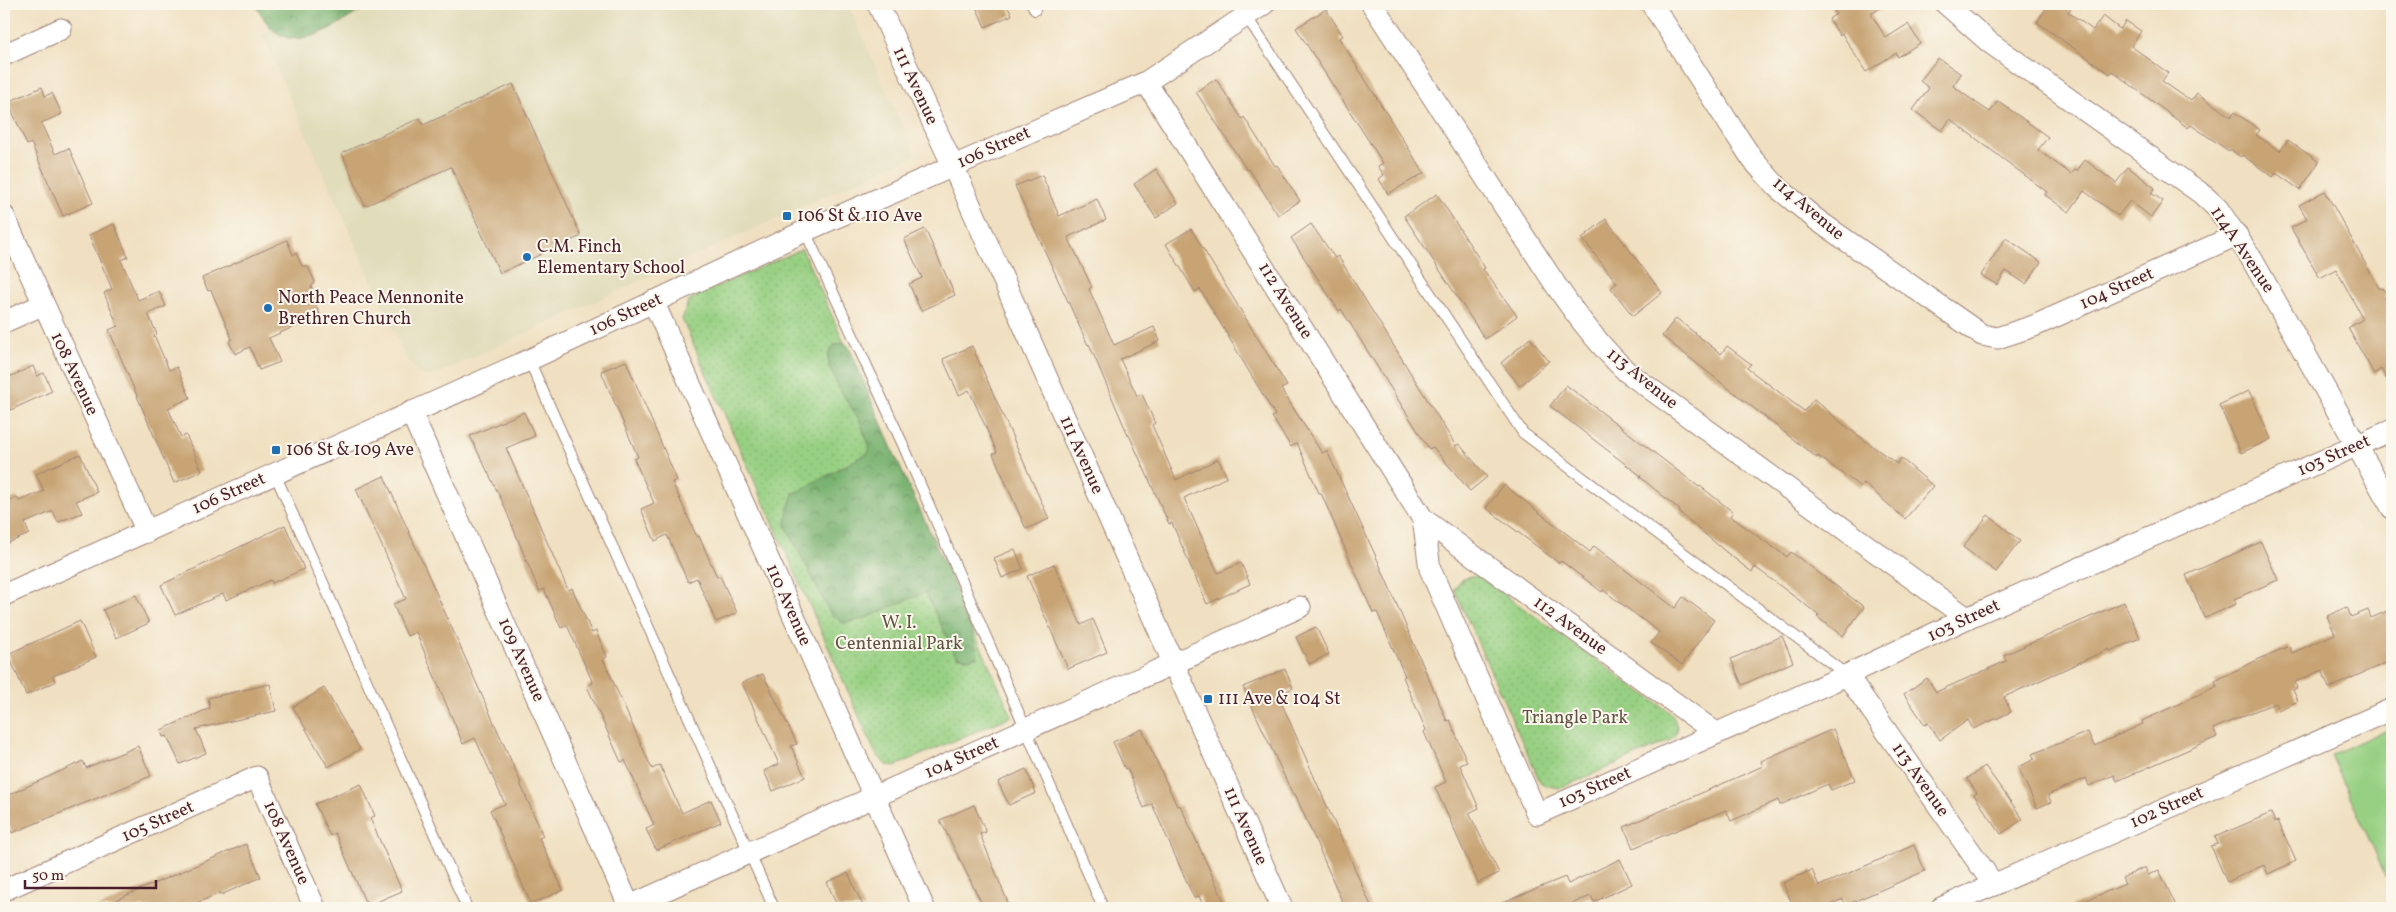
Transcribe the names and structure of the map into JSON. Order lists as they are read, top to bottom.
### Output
{
  "streets": {
    "street": [
      "111 Avenue",
      "106 Street",
      "114 Avenue",
      "114A Avenue",
      "104 Street",
      "112 Avenue",
      "108 Avenue",
      "113 Avenue",
      "103 Street",
      "110 Avenue",
      "109 Avenue",
      "102 Street",
      "105 Street"
    ]
  },
  "crossings": [
    ["111 Avenue", "106 Street"],
    ["111 Avenue", "104 Street"],
    ["106 Street", "112 Avenue"],
    ["106 Street", "108 Avenue"],
    ["106 Street", "110 Avenue"],
    ["106 Street", "109 Avenue"],
    ["114 Avenue", "104 Street"],
    ["114A Avenue", "104 Street"],
    ["114A Avenue", "103 Street"],
    ["104 Street", "110 Avenue"],
    ["104 Street", "109 Avenue"],
    ["112 Avenue", "103 Street"],
    ["108 Avenue", "105 Street"],
    ["113 Avenue", "103 Street"],
    ["113 Avenue", "102 Street"]
  ],
  "parks": ["W. I. Centennial Park", "Triangle Park"],
  "places": {
    "transit": ["106 St & 110 Ave", "106 St & 109 Ave", "111 Ave & 104 St"],
    "other": ["C.M. Finch Elementary School", "North Peace Mennonite Brethren Church"]
  },
  "scale_bar": "50 m"
}
